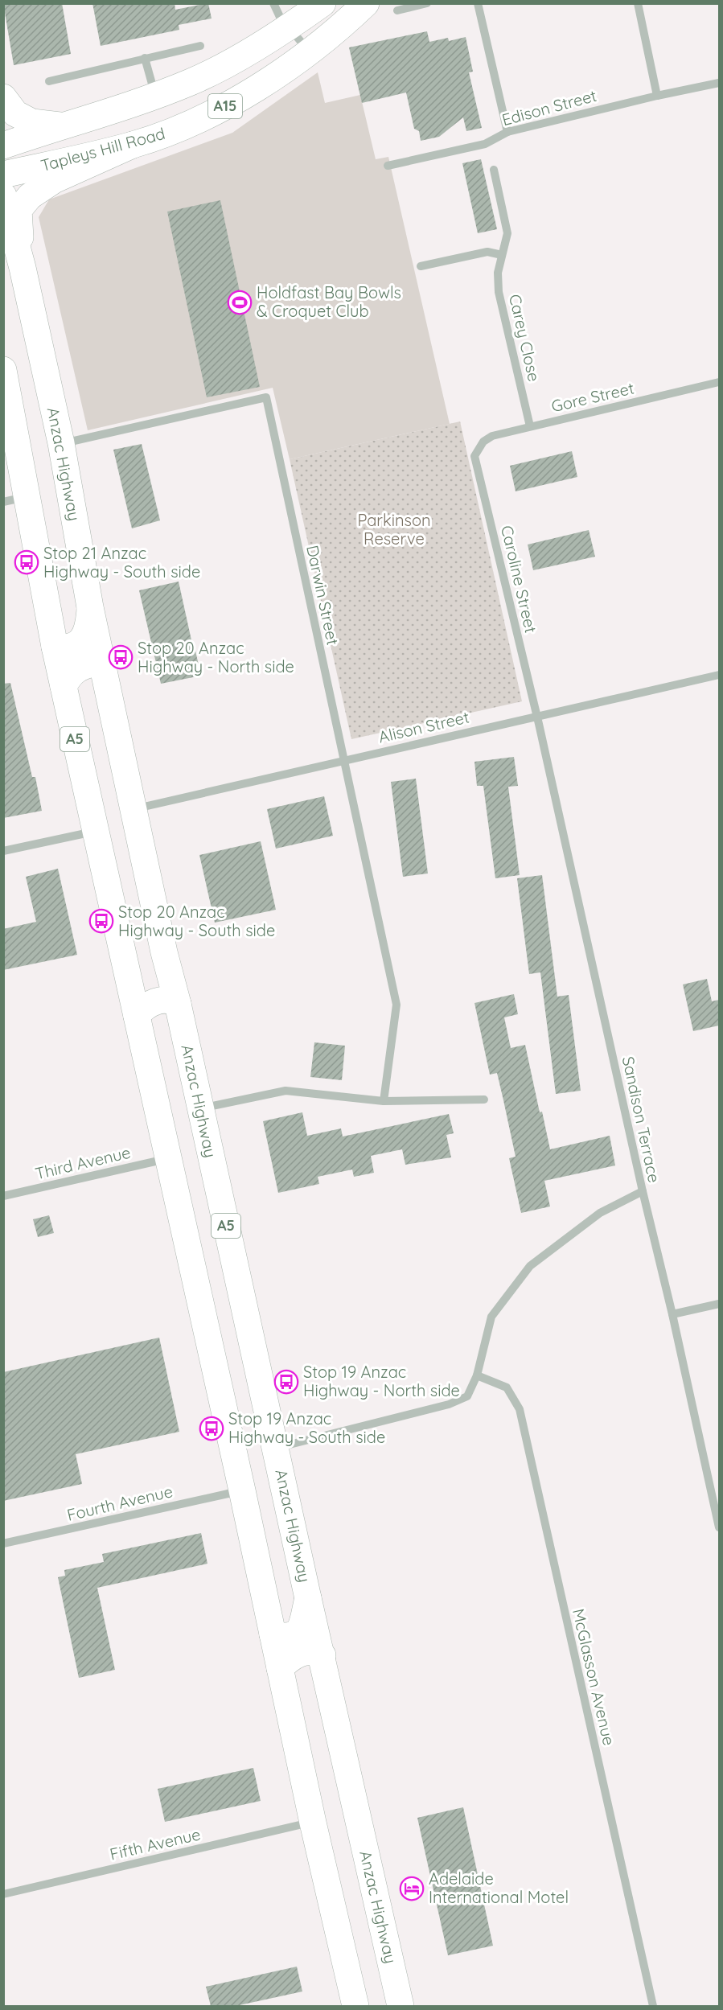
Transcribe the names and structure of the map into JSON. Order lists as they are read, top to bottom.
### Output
{
  "streets": {
    "main road": [
      "A15",
      "Tapleys Hill Road",
      "Anzac Highway",
      "A5"
    ],
    "street": [
      "Edison Street",
      "Carey Close",
      "Gore Street",
      "Caroline Street",
      "Darwin Street",
      "Alison Street",
      "Sandison Terrace",
      "Third Avenue",
      "Fourth Avenue",
      "McGlasson Avenue",
      "Fifth Avenue"
    ]
  },
  "crossings": [
    ["Carey Close", "Gore Street"],
    ["Gore Street", "Caroline Street"],
    ["Anzac Highway", "Darwin Street"],
    ["Anzac Highway", "Alison Street"],
    ["Caroline Street", "Alison Street"],
    ["Caroline Street", "Sandison Terrace"],
    ["Darwin Street", "Alison Street"],
    ["Alison Street", "Sandison Terrace"],
    ["A5", "Third Avenue"],
    ["A5", "Fourth Avenue"],
    ["A5", "Fifth Avenue"]
  ],
  "parks": ["Parkinson Reserve"],
  "places": {
    "sports": ["Holdfast Bay Bowls & Croquet Club"],
    "bus stop": [
      "Stop 21 Anzac Highway - South side",
      "Stop 20 Anzac Highway - North side",
      "Stop 20 Anzac Highway - South side",
      "Stop 19 Anzac Highway - North side",
      "Stop 19 Anzac Highway - South side"
    ],
    "hotel": ["Adelaide International Motel"]
  }
}
